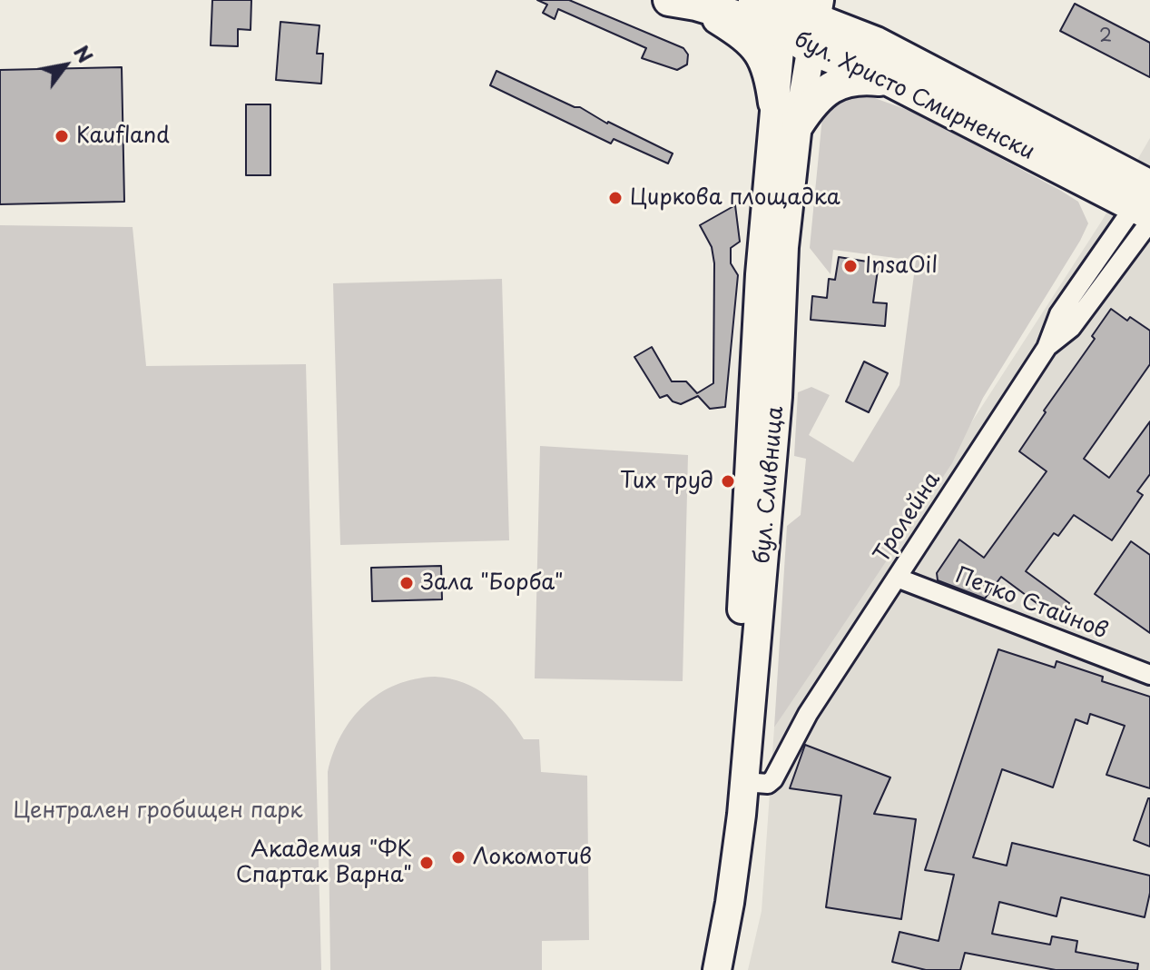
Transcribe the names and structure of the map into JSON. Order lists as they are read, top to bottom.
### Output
{
  "streets": {
    "main road": ["бул. Христо Смирненски", "бул. Сливница"],
    "street": ["Тролейна", "Петко Стайнов"]
  },
  "crossings": [
    ["бул. Христо Смирненски", "бул. Сливница"],
    ["бул. Христо Смирненски", "Тролейна"],
    ["бул. Сливница", "Тролейна"],
    ["Тролейна", "Петко Стайнов"]
  ],
  "parks": ["Централен гробищен парк"],
  "places": [
    "Kaufland",
    "Циркова площадка",
    "InsaOil",
    "Тих труд",
    "Зала \"Борба\"",
    "Локомотив",
    "Академия \"ФК Спартак Варна\""
  ],
  "house_numbers": ["2"],
  "north": "top right"
}
